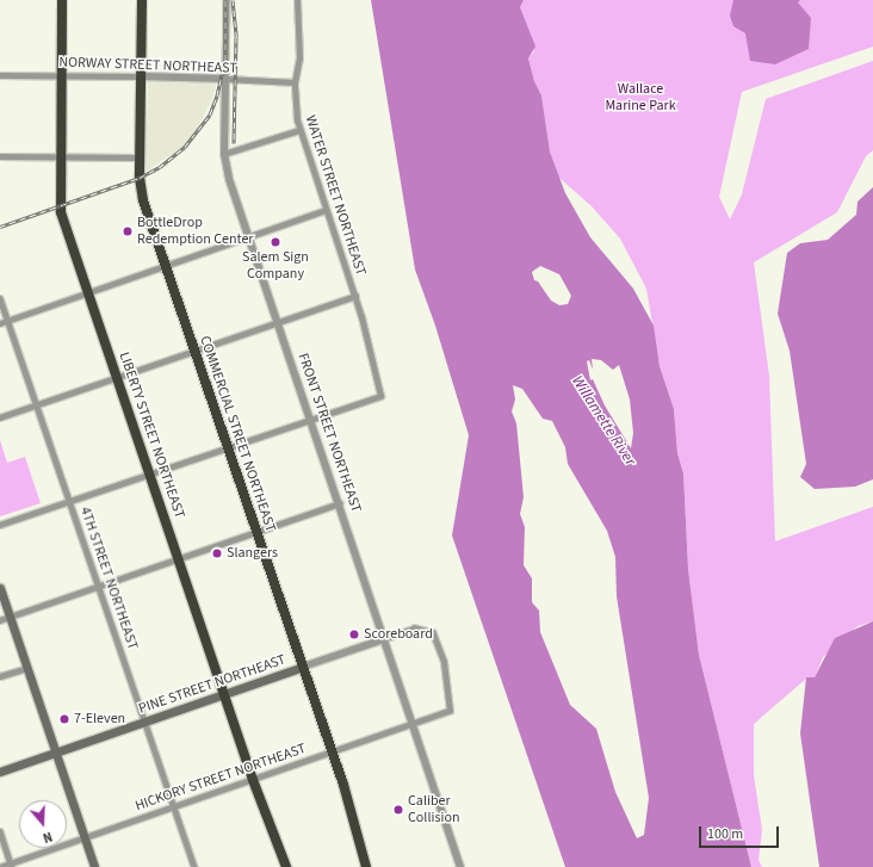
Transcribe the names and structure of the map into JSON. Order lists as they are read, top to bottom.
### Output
{
  "streets": {
    "highway": ["COMMERCIAL STREET NORTHEAST", "LIBERTY STREET NORTHEAST"],
    "main road": ["PINE STREET NORTHEAST"],
    "street": [
      "NORWAY STREET NORTHEAST",
      "WATER STREET NORTHEAST",
      "FRONT STREET NORTHEAST",
      "4TH STREET NORTHEAST",
      "HICKORY STREET NORTHEAST"
    ]
  },
  "crossings": [
    ["NORWAY STREET NORTHEAST", "WATER STREET NORTHEAST"],
    ["NORWAY STREET NORTHEAST", "FRONT STREET NORTHEAST"],
    ["NORWAY STREET NORTHEAST", "COMMERCIAL STREET NORTHEAST"],
    ["NORWAY STREET NORTHEAST", "LIBERTY STREET NORTHEAST"],
    ["WATER STREET NORTHEAST", "FRONT STREET NORTHEAST"],
    ["FRONT STREET NORTHEAST", "PINE STREET NORTHEAST"],
    ["FRONT STREET NORTHEAST", "HICKORY STREET NORTHEAST"],
    ["COMMERCIAL STREET NORTHEAST", "PINE STREET NORTHEAST"],
    ["COMMERCIAL STREET NORTHEAST", "HICKORY STREET NORTHEAST"],
    ["LIBERTY STREET NORTHEAST", "PINE STREET NORTHEAST"],
    ["LIBERTY STREET NORTHEAST", "HICKORY STREET NORTHEAST"],
    ["4TH STREET NORTHEAST", "PINE STREET NORTHEAST"],
    ["4TH STREET NORTHEAST", "HICKORY STREET NORTHEAST"],
    ["PINE STREET NORTHEAST", "HICKORY STREET NORTHEAST"]
  ],
  "water": ["Willamette River"],
  "parks": ["Wallace Marine Park"],
  "places": [
    "BottleDrop Redemption Center",
    "Salem Sign Company",
    "Slangers",
    "Scoreboard",
    "7-Eleven",
    "Caliber Collision"
  ],
  "scale_bar": "100 m",
  "north": "bottom"
}
